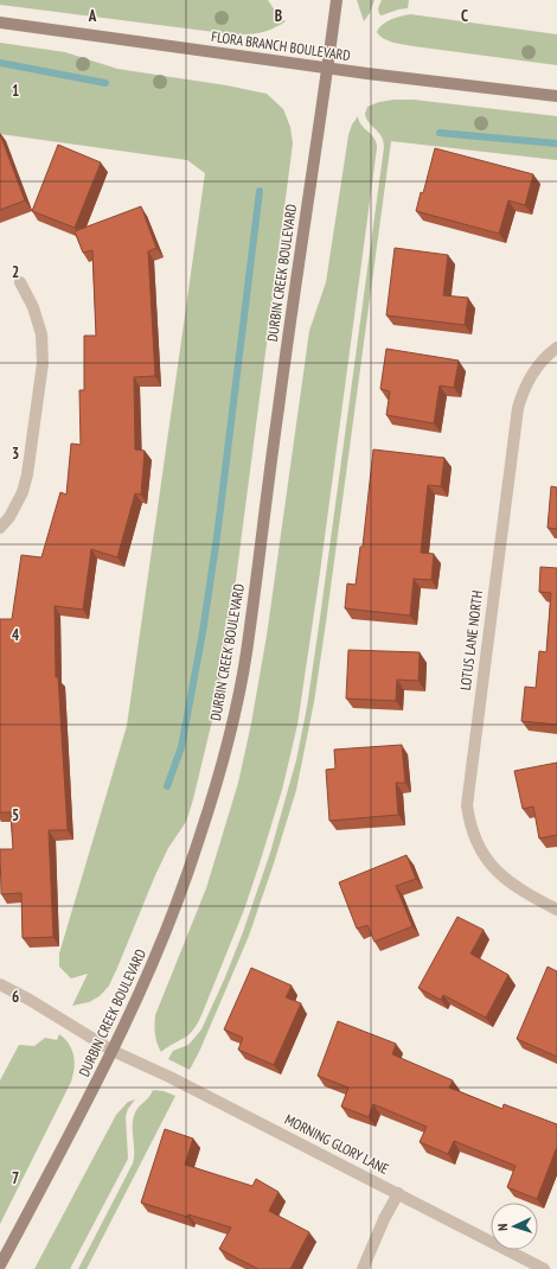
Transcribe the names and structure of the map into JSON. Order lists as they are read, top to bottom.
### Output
{
  "streets": {
    "street": [
      "FLORA BRANCH BOULEVARD",
      "DURBIN CREEK BOULEVARD",
      "LOTUS LANE NORTH",
      "MORNING GLORY LANE"
    ]
  },
  "crossings": [
    ["FLORA BRANCH BOULEVARD", "DURBIN CREEK BOULEVARD"],
    ["DURBIN CREEK BOULEVARD", "MORNING GLORY LANE"]
  ],
  "north": "left",
  "grid": {
    "columns": ["A", "B", "C"],
    "rows": [
      "1",
      "2",
      "3",
      "4",
      "5",
      "6",
      "7"
    ]
  }
}
